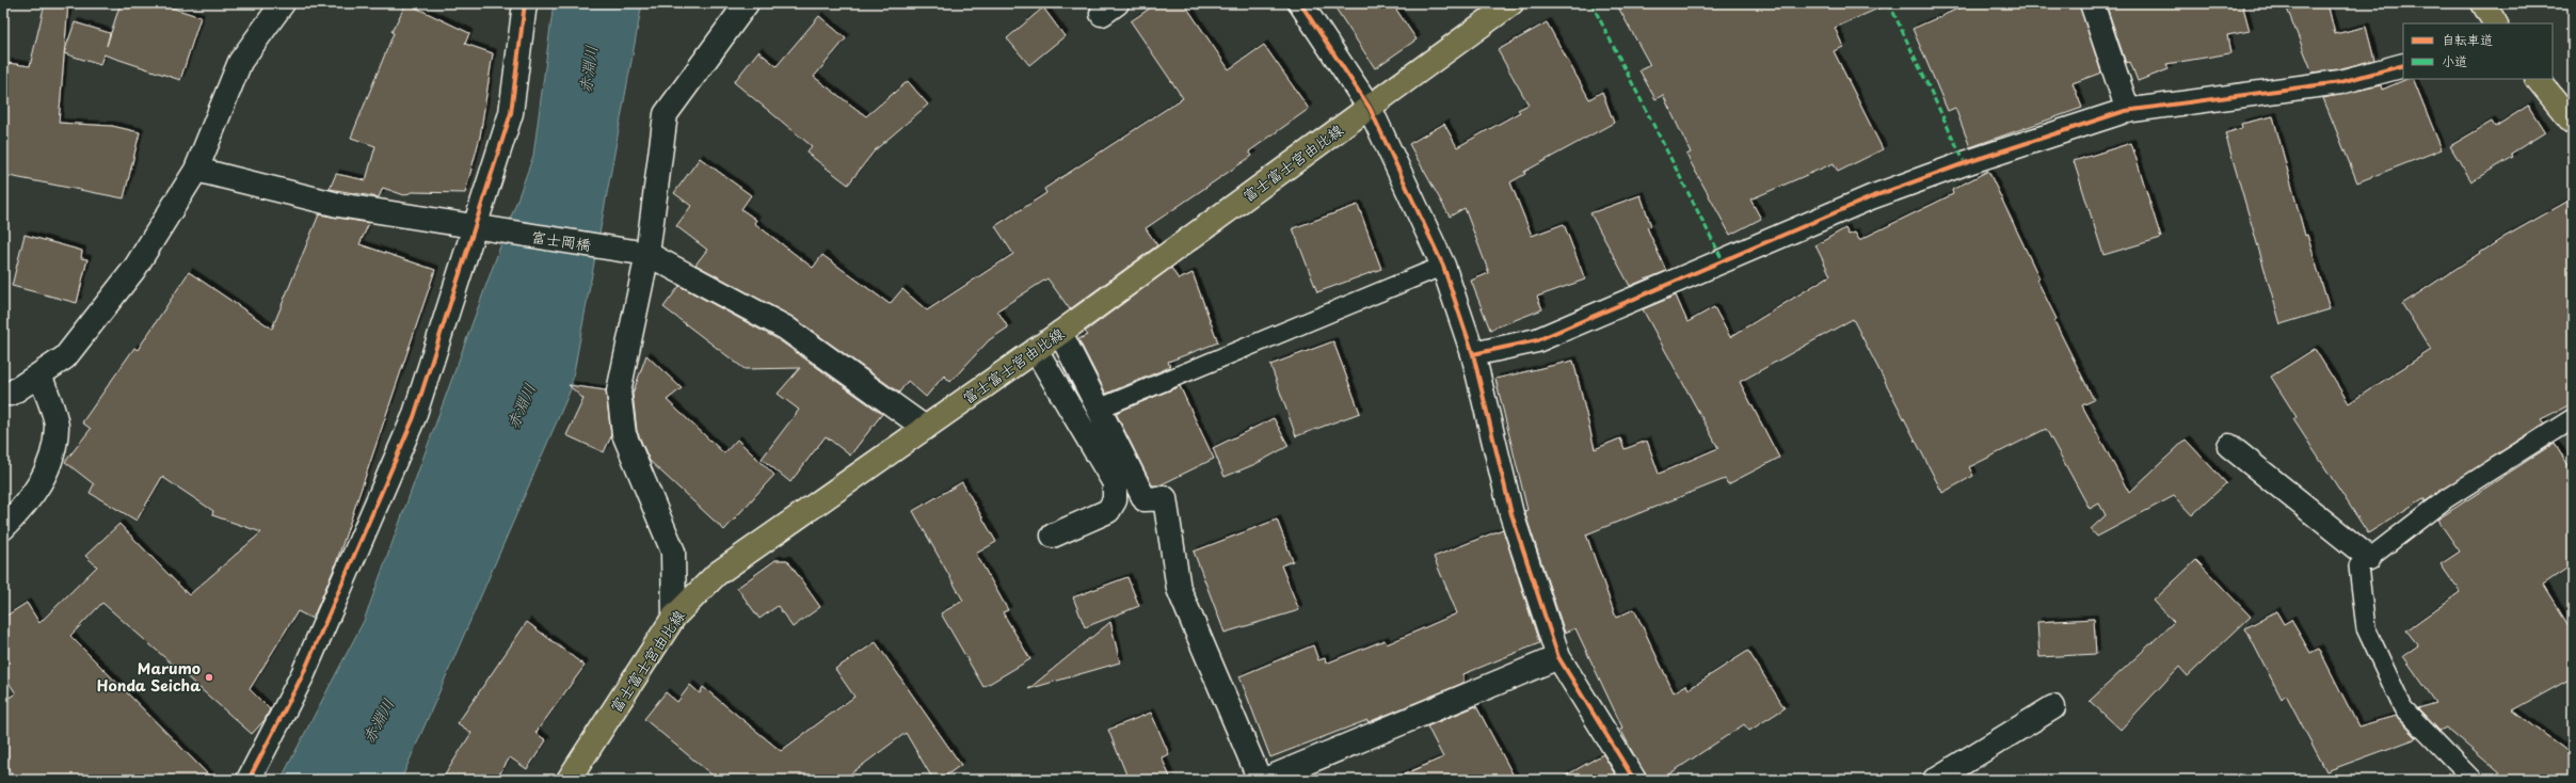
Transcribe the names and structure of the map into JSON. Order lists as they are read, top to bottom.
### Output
{
  "streets": {
    "main road": ["富士富士宮由比線"],
    "street": ["富士岡橋"]
  },
  "crossings": [
    ["富士富士宮由比線", "富士岡橋"]
  ],
  "water": ["赤淵川"],
  "places": ["Marumo Honda Seicha"],
  "legend": ["自転車道", "小道"]
}
